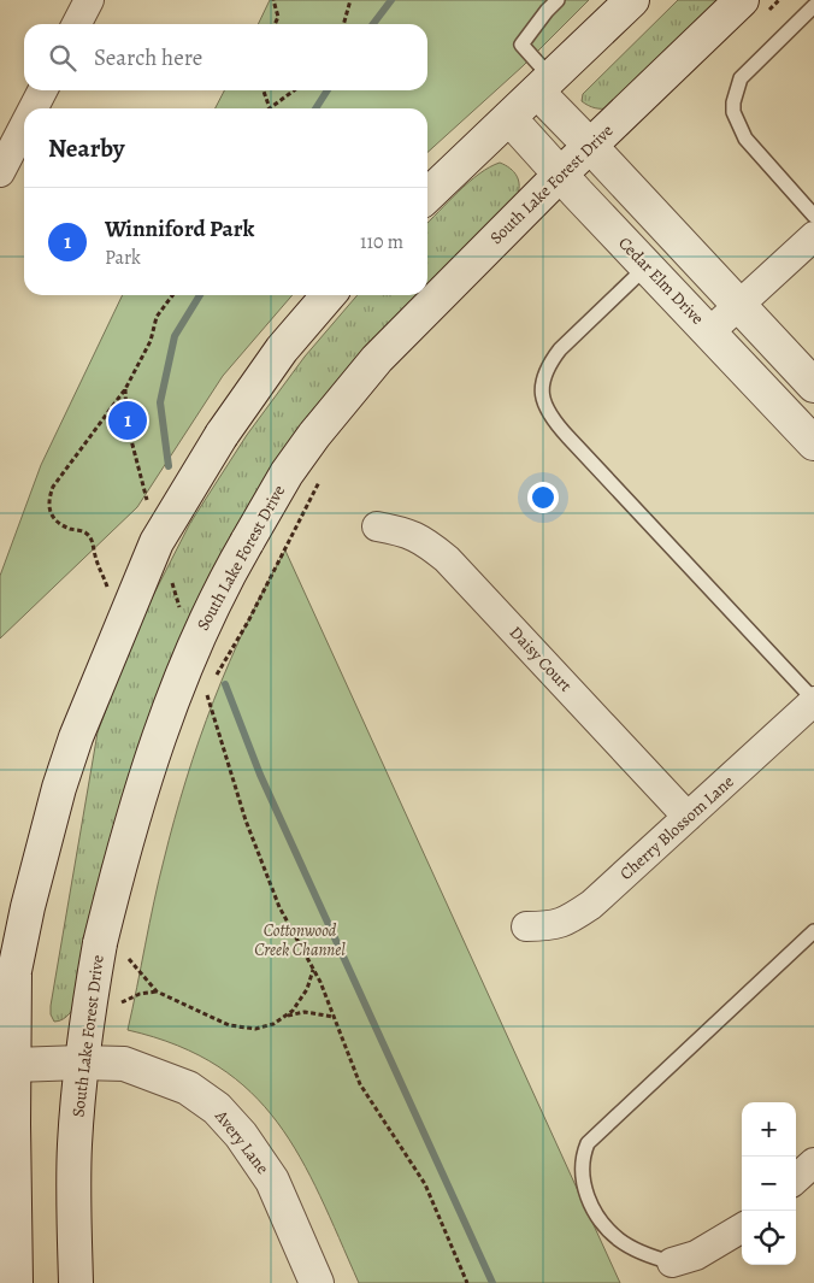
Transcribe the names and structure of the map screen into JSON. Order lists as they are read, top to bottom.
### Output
{
  "streets": {
    "main road": ["South Lake Forest Drive", "Cedar Elm Drive", "Avery Lane"],
    "street": ["Daisy Court", "Cherry Blossom Lane"]
  },
  "crossings": [
    ["South Lake Forest Drive", "Cedar Elm Drive"],
    ["South Lake Forest Drive", "Avery Lane"],
    ["Daisy Court", "Cherry Blossom Lane"]
  ],
  "parks": ["Cottonwood Creek Channel"],
  "page": {
    "search": "Search here",
    "heading": "Nearby",
    "list": [
      {
        "mark": "1",
        "name": "Winniford Park",
        "note": "Park",
        "value": "110 m"
      }
    ],
    "pins": "1",
    "map_buttons": ["+", "−"]
  }
}
